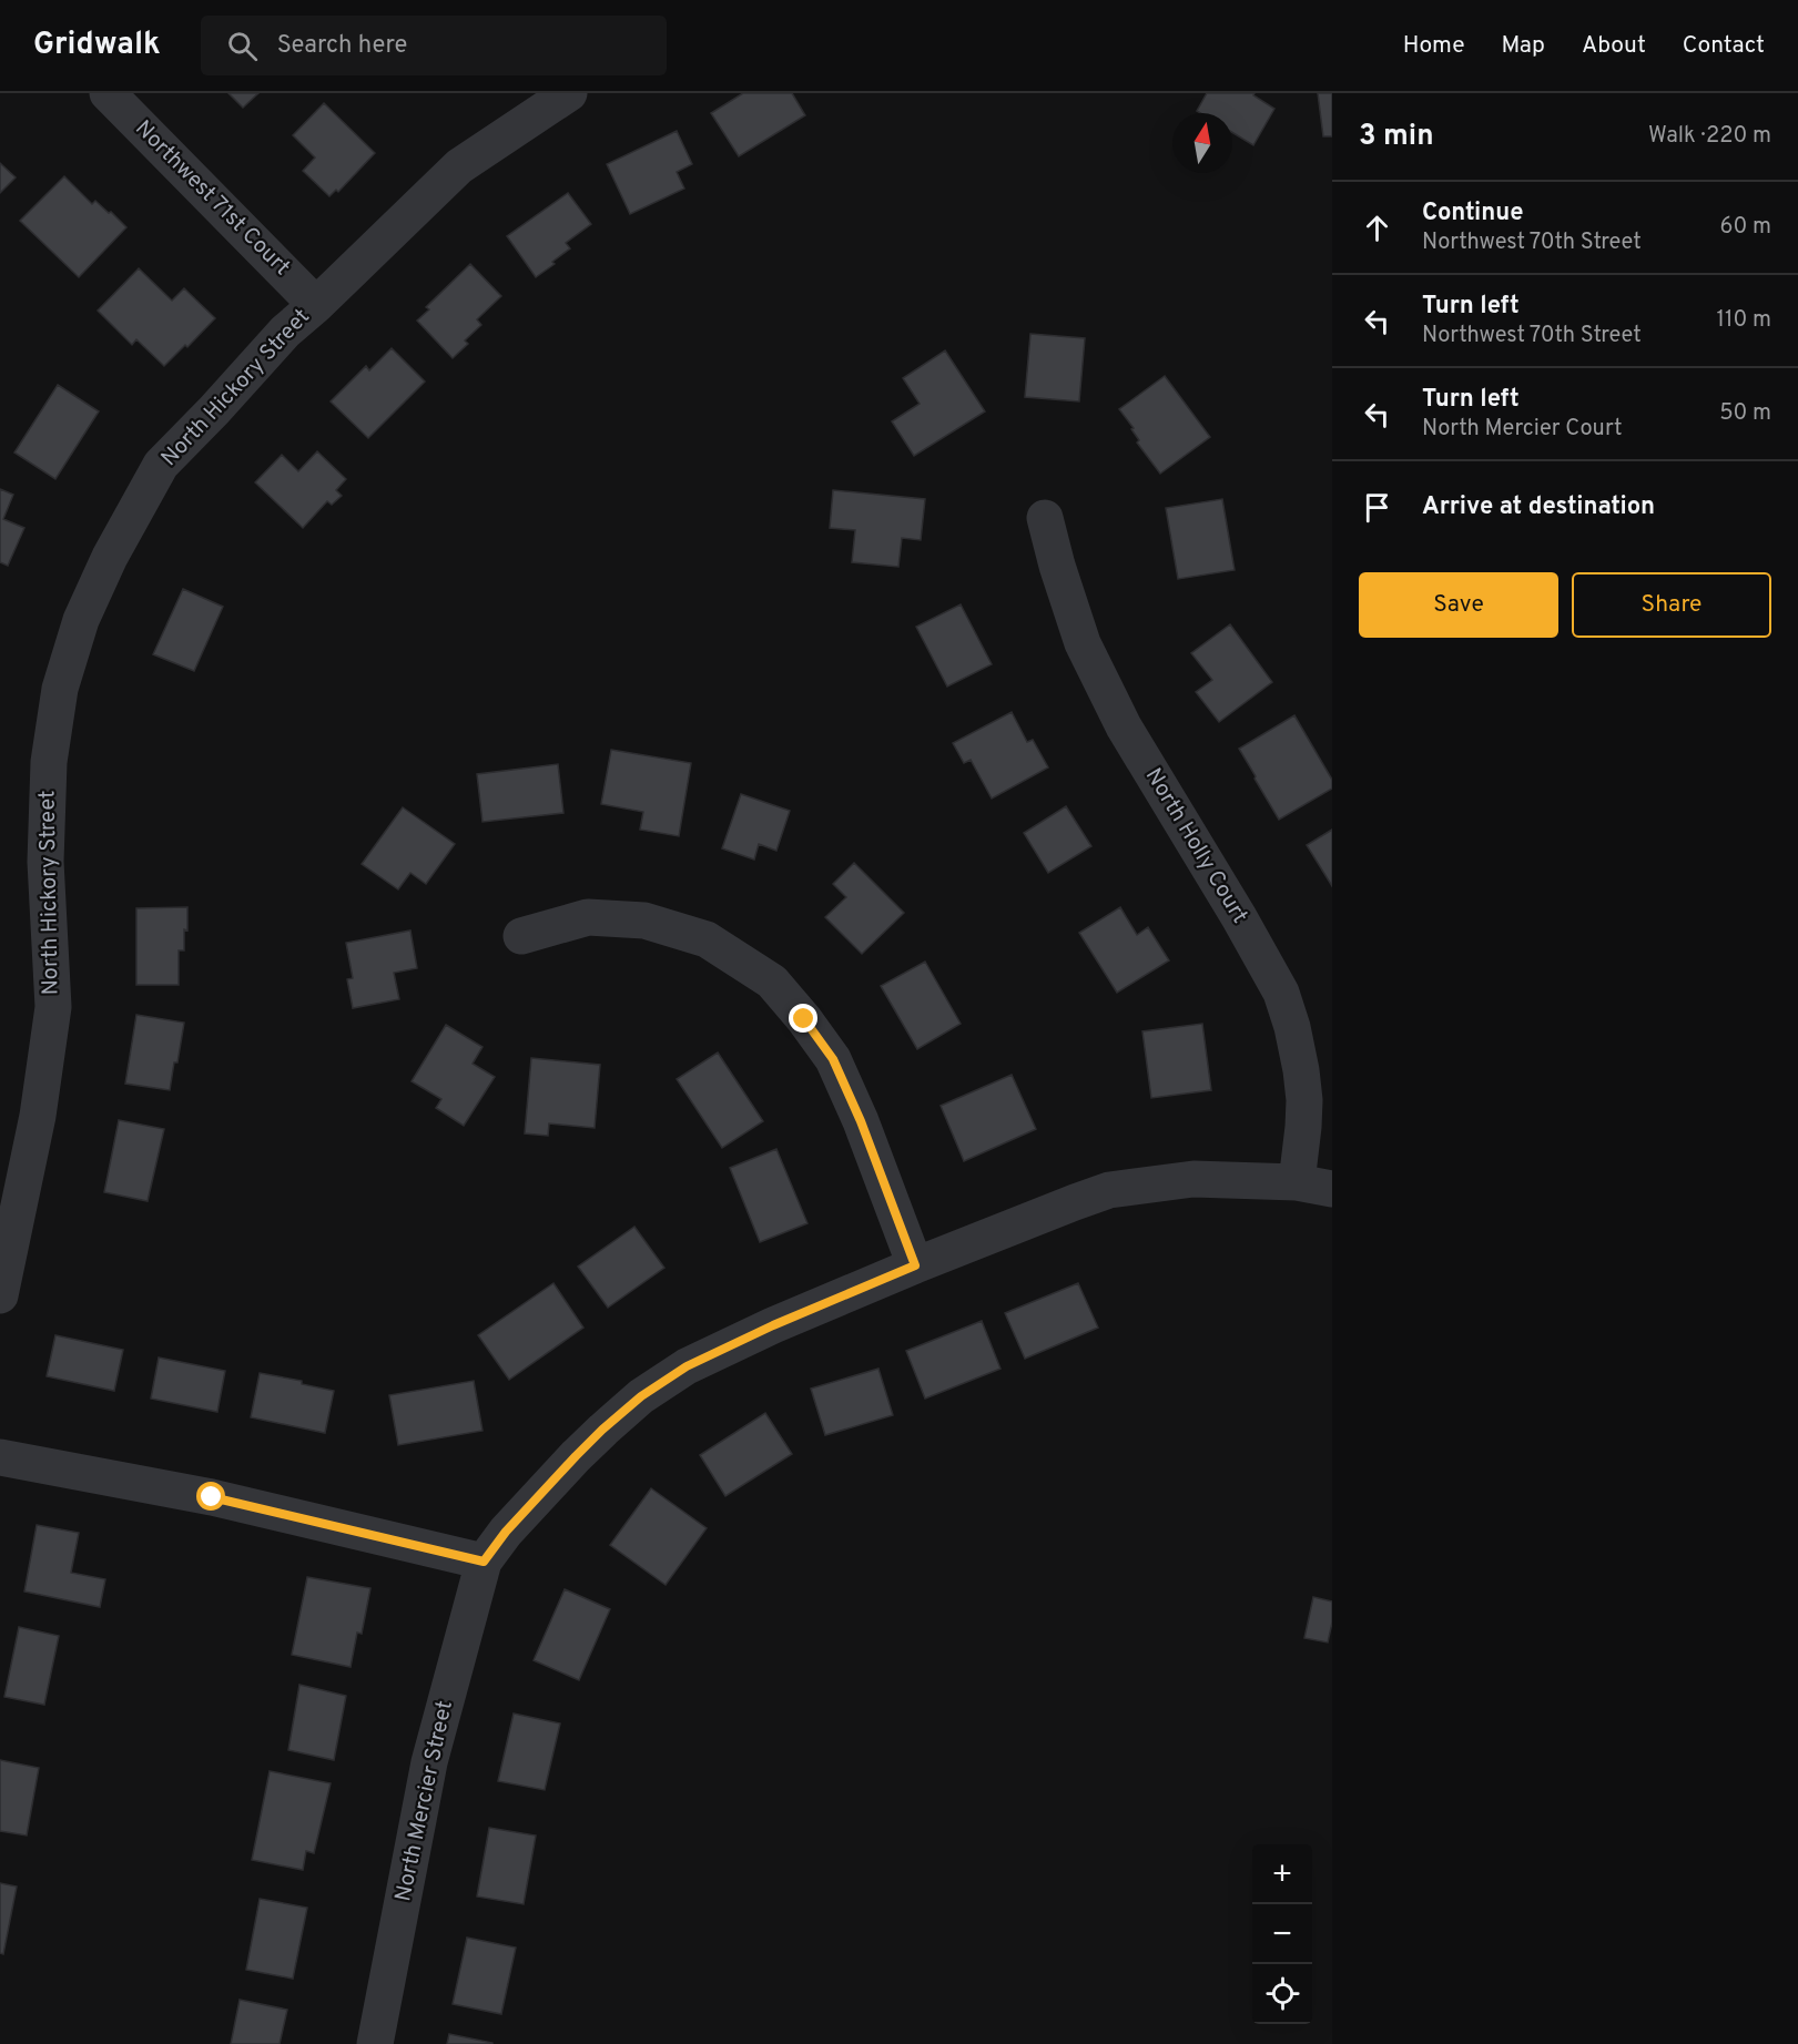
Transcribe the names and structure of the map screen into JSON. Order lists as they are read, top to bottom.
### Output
{
  "streets": {
    "street": [
      "Northwest 71st Court",
      "North Hickory Street",
      "North Holly Court",
      "North Mercier Street"
    ]
  },
  "crossings": [
    ["Northwest 71st Court", "North Hickory Street"]
  ],
  "north": "top",
  "page": {
    "header": "Gridwalk",
    "search": "Search here",
    "nav": [
      "Home",
      "Map",
      "About",
      "Contact"
    ],
    "heading": ["3 min", "Walk · 220 m"],
    "list": [
      ["Continue", "Northwest 70th Street", "60 m"],
      ["Turn left", "Northwest 70th Street", "110 m"],
      ["Turn left", "North Mercier Court", "50 m"],
      "Arrive at destination"
    ],
    "buttons": ["Save", "Share"],
    "map_buttons": ["+", "−"]
  }
}
